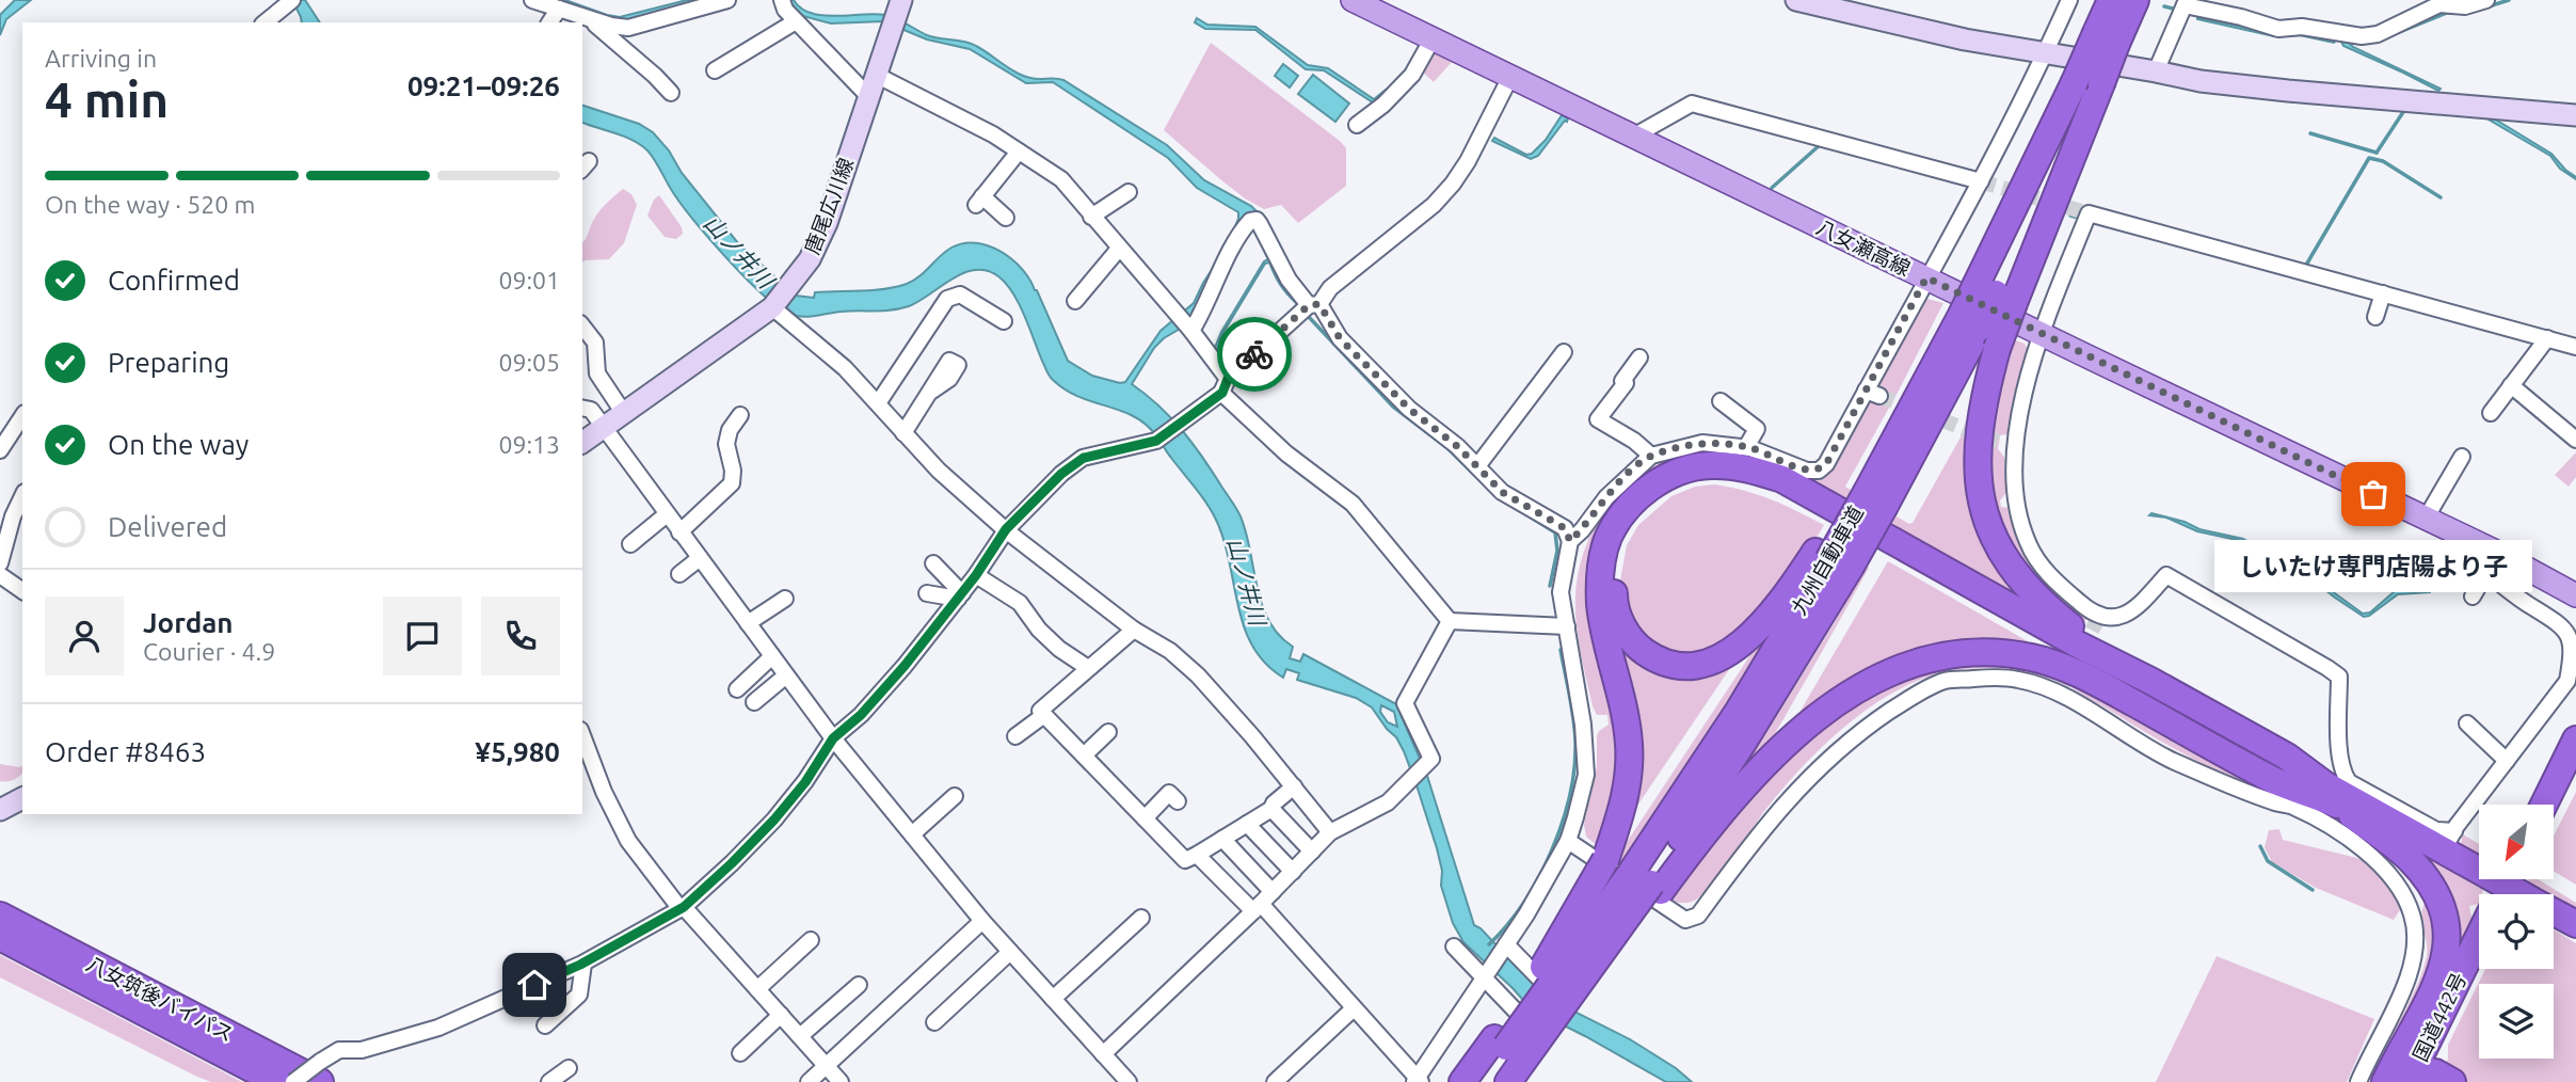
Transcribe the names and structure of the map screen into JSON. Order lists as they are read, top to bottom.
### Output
{
  "streets": {
    "highway": ["九州自動車道", "八女筑後バイパス", "国道442号"],
    "main road": ["八女瀬高線"],
    "street": ["唐尾広川線"]
  },
  "water": ["山ノ井川"],
  "places": ["しいたけ専門店陽より子"],
  "north": "bottom left",
  "page": {
    "heading": ["4 min", "Arriving in", "09:21–09:26"],
    "panel": [
      "Jordan",
      "Courier · 4.9",
      "Order #8463",
      "¥5,980"
    ],
    "bar": "On the way · 520 m",
    "list": [
      ["Confirmed", "09:01"],
      ["Preparing", "09:05"],
      ["On the way", "09:13"],
      "Delivered"
    ],
    "bubble": "しいたけ専門店陽より子"
  }
}
